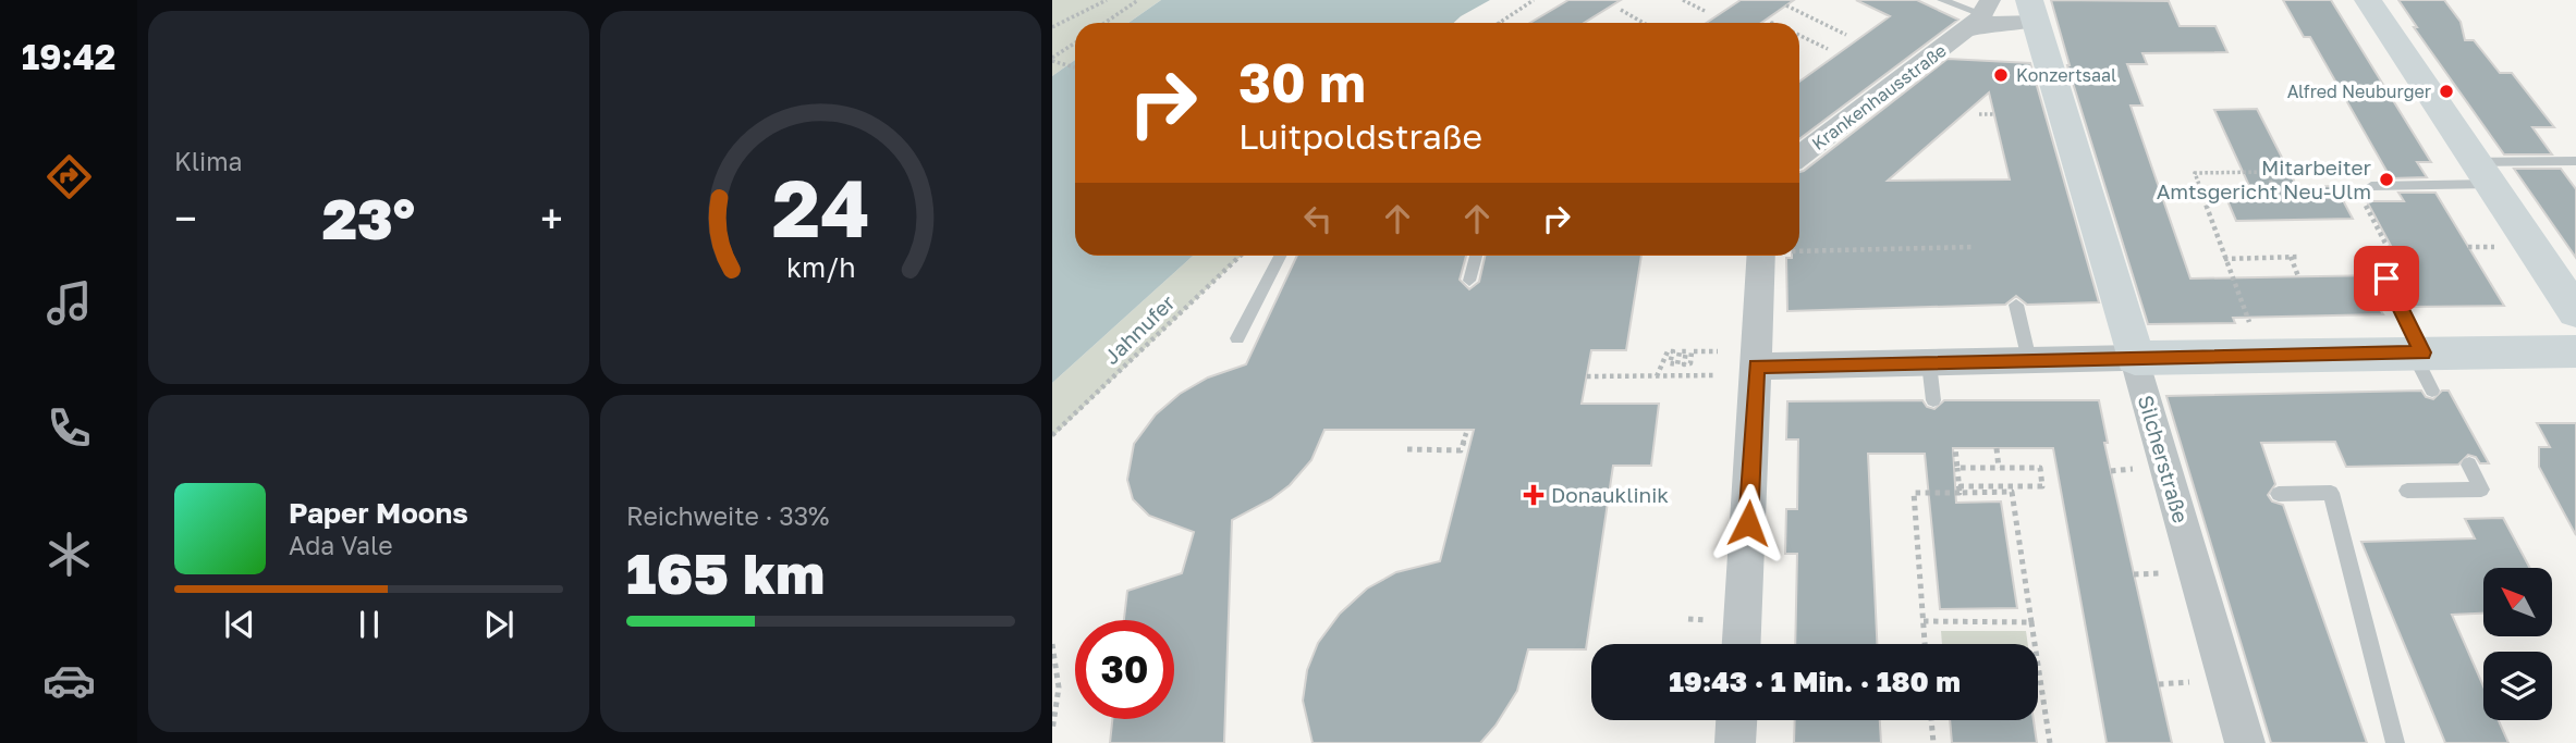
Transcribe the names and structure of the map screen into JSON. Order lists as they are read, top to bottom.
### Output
{
  "streets": {
    "street": ["Krankenhausstraße", "Silcherstraße"],
    "path": ["Jahnufer"]
  },
  "crossings": [
    ["Krankenhausstraße", "Silcherstraße"]
  ],
  "places": {
    "other": ["Konzertsaal", "Alfred Neuburger", "Mitarbeiter Amtsgericht Neu-Ulm"],
    "health": ["Donauklinik"]
  },
  "north": "top left",
  "page": {
    "tabs": "19:42",
    "tile": [
      "Klima",
      ["Reichweite · 33%", "165 km"]
    ],
    "turn": ["30 m", "Luitpoldstraße"],
    "heat": ["−", "23°", "+"],
    "song": ["Paper Moons", "Ada Vale"],
    "limit": "30",
    "trip": "19:43 · 1 Min. · 180 m",
    "gauge": ["24", "km/h"]
  }
}
